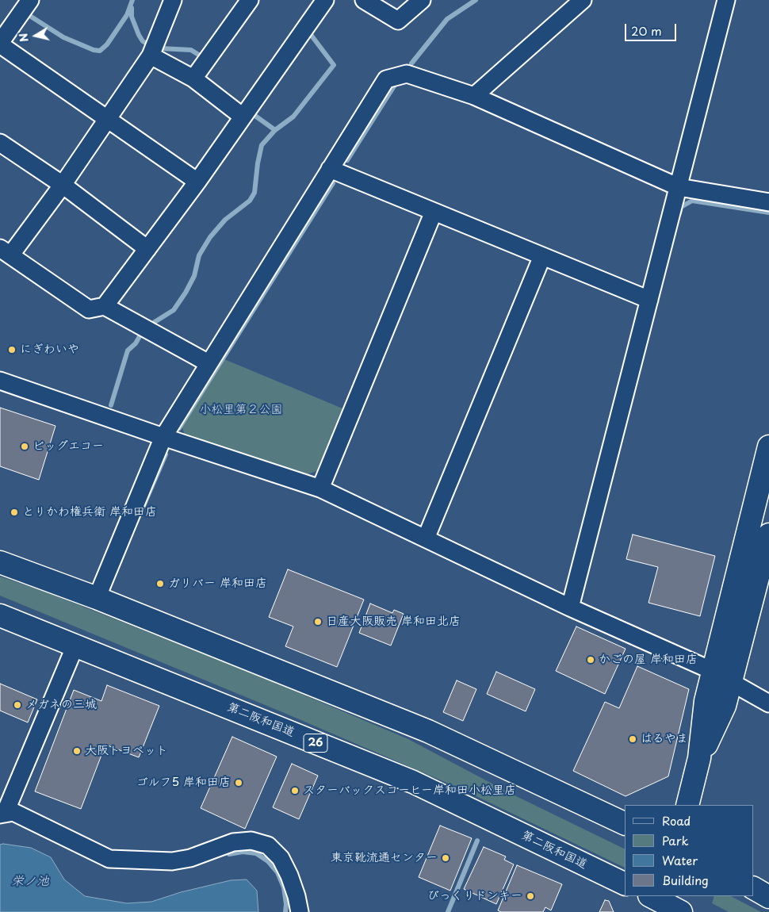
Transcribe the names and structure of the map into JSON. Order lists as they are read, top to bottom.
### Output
{
  "streets": {
    "main road": ["第二阪和国道", "26"]
  },
  "water": ["栄ノ池"],
  "parks": ["小松里第２公園"],
  "places": [
    "にぎわいや",
    "ビッグエコー",
    "とりかわ権兵衛 岸和田店",
    "ガリバー 岸和田店",
    "日産大阪販売 岸和田北店",
    "かごの屋 岸和田店",
    "メガネの三城",
    "はるやま",
    "大阪トヨペット",
    "ゴルフ5 岸和田店",
    "スターバックスコーヒー岸和田小松里店",
    "東京靴流通センター",
    "びっくりドンキー"
  ],
  "legend": [
    "Road",
    "Park",
    "Water",
    "Building"
  ],
  "scale_bar": "20 m",
  "north": "left"
}
